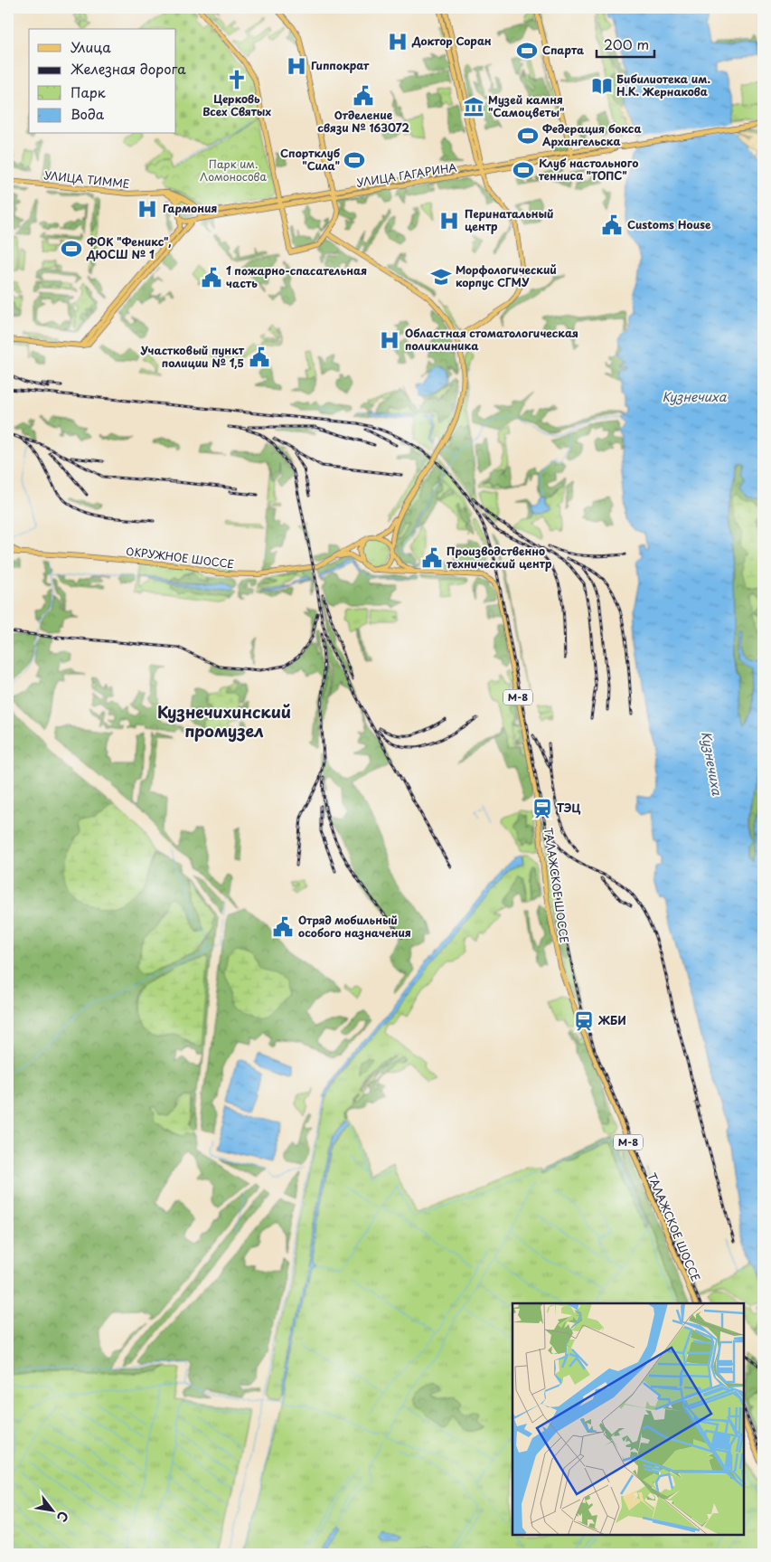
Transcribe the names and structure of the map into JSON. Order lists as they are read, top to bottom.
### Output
{
  "streets": {
    "main road": [
      "УЛИЦА ГАГАРИНА",
      "УЛИЦА ТИММЕ",
      "ОКРУЖНОЕ ШОССЕ",
      "М-8",
      "ТАЛАЖСКОЕ ШОССЕ"
    ]
  },
  "crossings": [
    ["УЛИЦА ГАГАРИНА", "УЛИЦА ТИММЕ"],
    ["ОКРУЖНОЕ ШОССЕ", "М-8"],
    ["М-8", "ТАЛАЖСКОЕ ШОССЕ"]
  ],
  "districts": ["Кузнечихинский промузел"],
  "water": ["Кузнечиха"],
  "parks": ["Парк им. Ломоносова"],
  "places": {
    "hospital": [
      "Доктор Соран",
      "Гиппократ",
      "Гармония",
      "Перинатальный центр",
      "Областная стоматологическая поликлиника"
    ],
    "sports": [
      "Спарта",
      "Федерация бокса Архангельска",
      "Спортклуб \"Сила\"",
      "Клуб настольного тенниса \"ТОПС\"",
      "ФОК \"Феникс\", ДЮСШ № 1"
    ],
    "church": ["Церковь Всех Святых"],
    "library": ["Бибилиотека им. Н.К. Жернакова"],
    "public building": [
      "Отделение связи № 163072",
      "Customs House",
      "1 пожарно-спасательная часть",
      "Участковый пункт полиции № 1,5",
      "Производственно технический центр",
      "Отряд мобильный особого назначения"
    ],
    "museum": ["Музей камня \"Самоцветы\""],
    "school or university": ["Морфологический корпус СГМУ"],
    "station": ["ТЭЦ", "ЖБИ"]
  },
  "legend": [
    "Улица",
    "Железная дорога",
    "Парк",
    "Вода"
  ],
  "scale_bar": "200 m",
  "north": "bottom right"
}
